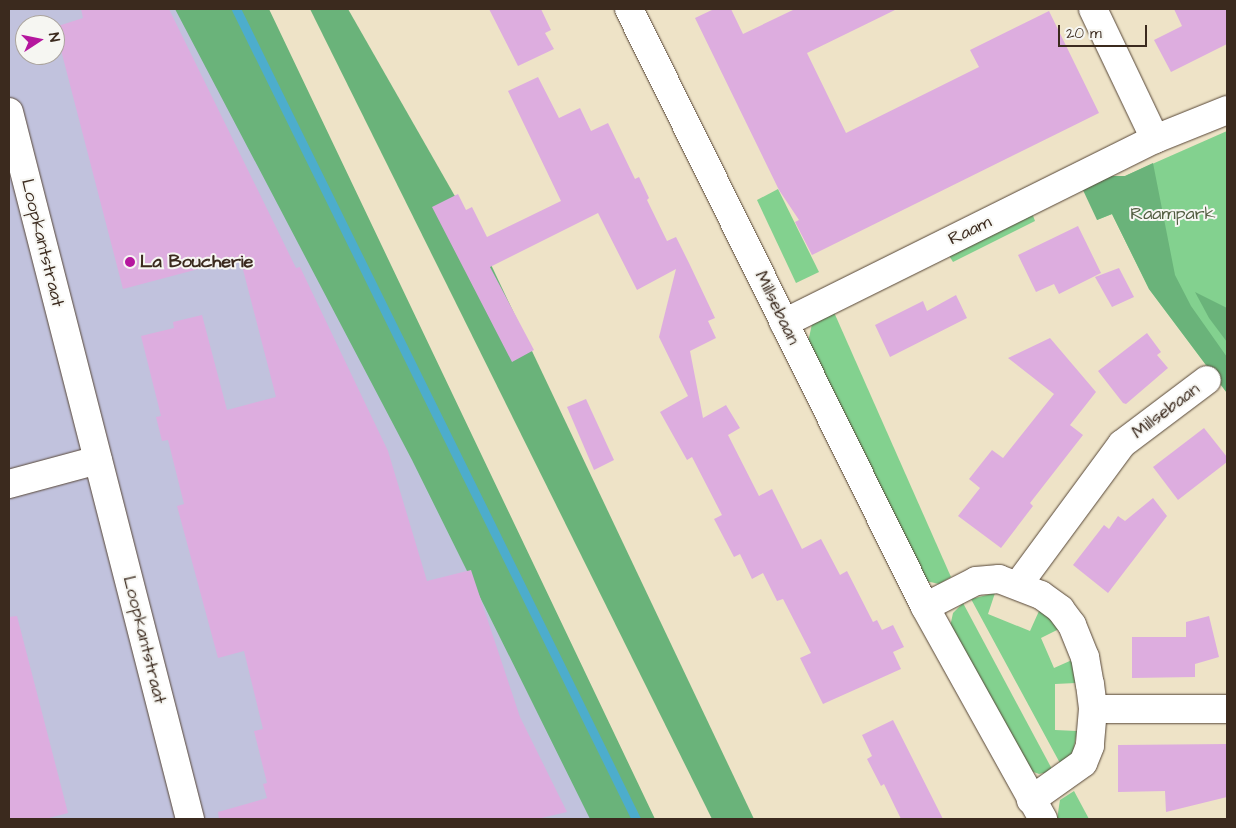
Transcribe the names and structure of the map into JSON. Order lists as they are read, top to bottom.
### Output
{
  "streets": {
    "street": ["Raam", "Loopkantstraat", "Millsebaan"]
  },
  "crossings": [
    ["Raam", "Millsebaan"]
  ],
  "parks": ["Raampark"],
  "places": ["La Boucherie"],
  "scale_bar": "20 m",
  "north": "right"
}
